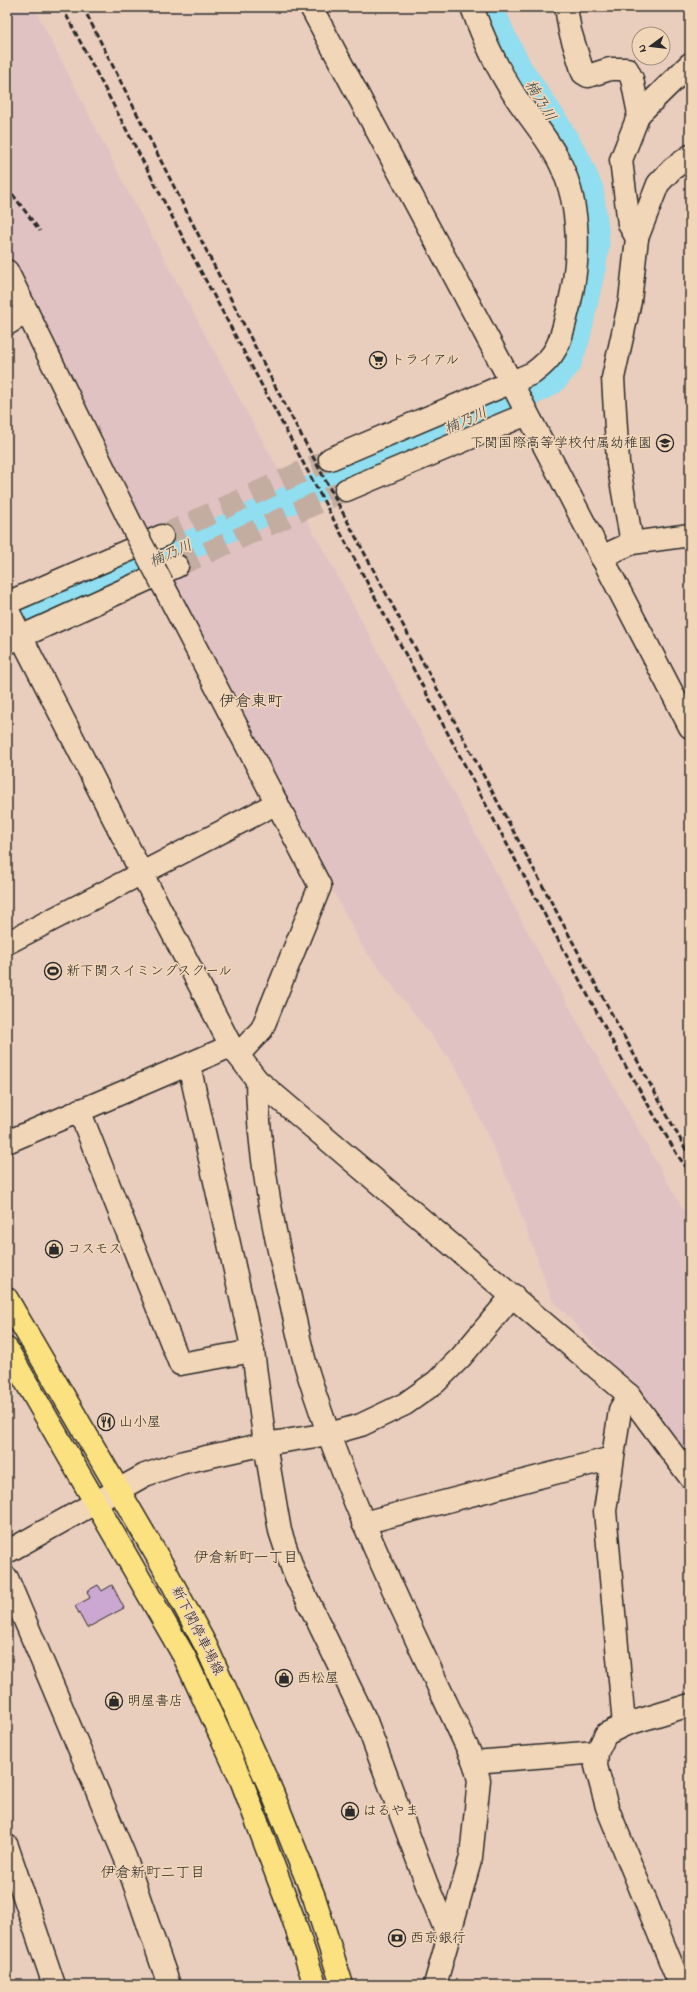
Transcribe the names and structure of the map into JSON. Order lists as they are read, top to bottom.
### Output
{
  "streets": {
    "main road": ["新下関停車場線"]
  },
  "districts": ["伊倉東町", "伊倉新町一丁目", "伊倉新町二丁目"],
  "water": ["楠乃川"],
  "places": {
    "supermarket": ["トライアル"],
    "school or university": ["下関国際高等学校付属幼稚園"],
    "sports": ["新下関スイミングスクール"],
    "shop": [
      "コスモス",
      "西松屋",
      "明屋書店",
      "はるやま"
    ],
    "restaurant": ["山小屋"],
    "bank": ["西京銀行"]
  },
  "north": "left"
}
